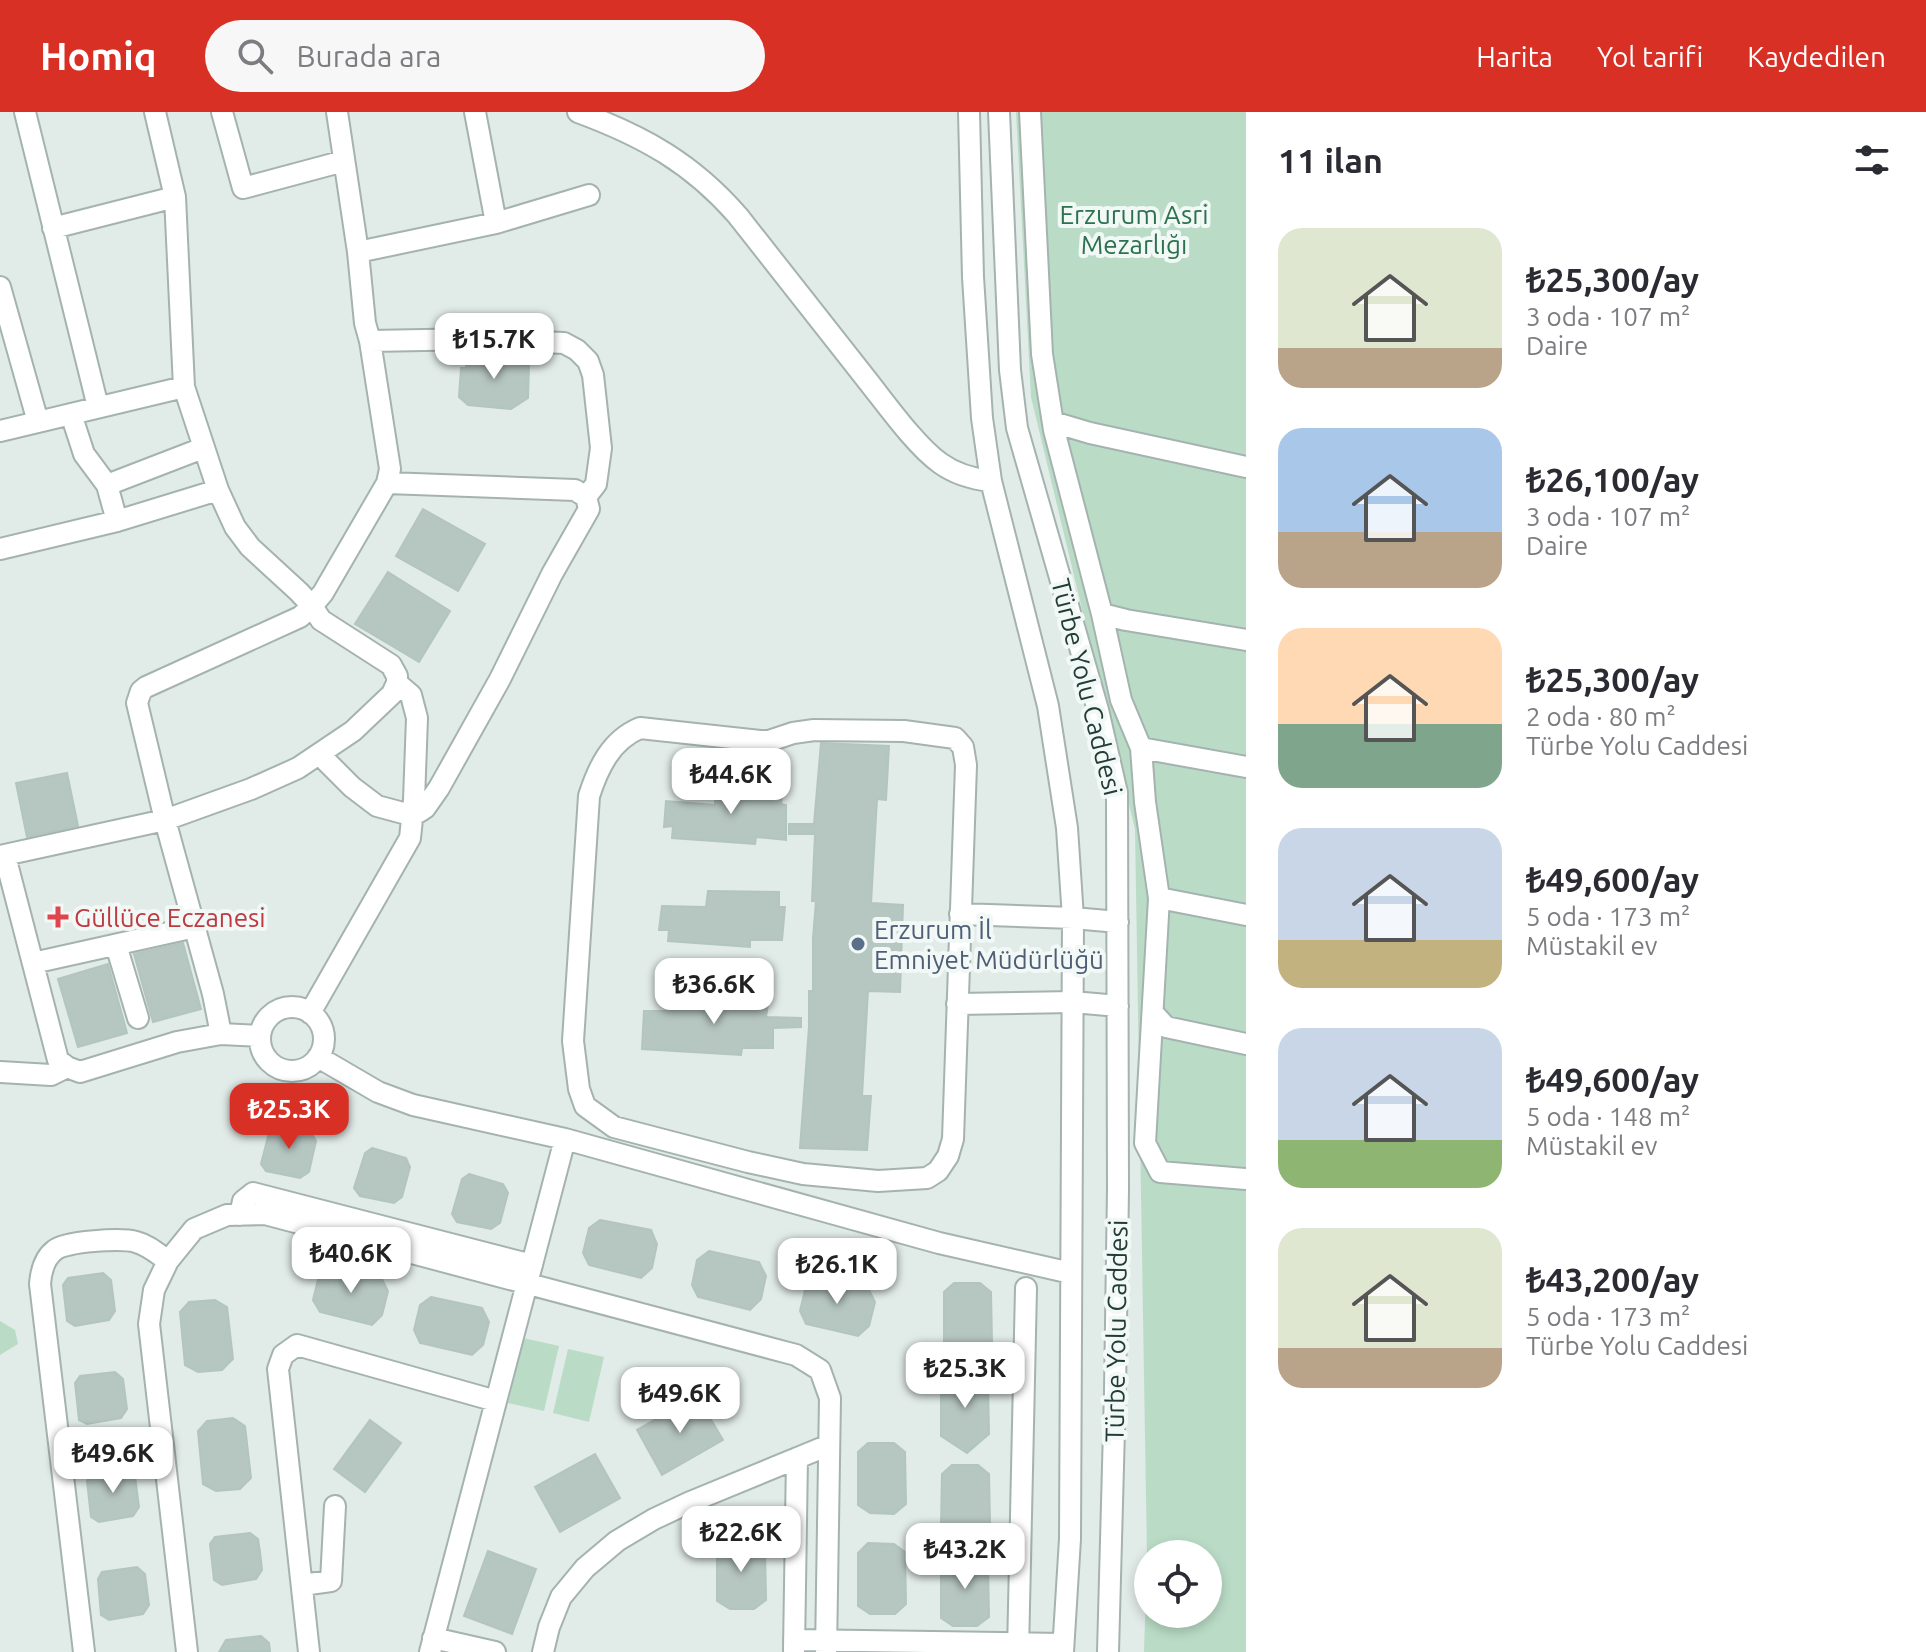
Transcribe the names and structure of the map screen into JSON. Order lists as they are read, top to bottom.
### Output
{
  "streets": {
    "street": ["Türbe Yolu Caddesi"]
  },
  "parks": ["Erzurum Asri Mezarlığı"],
  "places": {
    "health": ["Güllüce Eczanesi"],
    "other": ["Erzurum İl Emniyet Müdürlüğü"]
  },
  "page": {
    "header": "Homiq",
    "search": "Burada ara",
    "nav": ["Harita", "Yol tarifi", "Kaydedilen"],
    "heading": "11 ilan",
    "list": [
      {
        "name": "₺25,300/ay",
        "note": "3 oda · 107 m² · Daire"
      },
      {
        "name": "₺26,100/ay",
        "note": "3 oda · 107 m² · Daire"
      },
      {
        "name": "₺25,300/ay",
        "note": "2 oda · 80 m² · Türbe Yolu Caddesi"
      },
      {
        "name": "₺49,600/ay",
        "note": "5 oda · 173 m² · Müstakil ev"
      },
      {
        "name": "₺49,600/ay",
        "note": "5 oda · 148 m² · Müstakil ev"
      },
      {
        "name": "₺43,200/ay",
        "note": "5 oda · 173 m² · Türbe Yolu Caddesi"
      }
    ],
    "price": [
      "₺15.7K",
      "₺44.6K",
      "₺36.6K",
      "₺25.3K",
      "₺40.6K",
      "₺26.1K",
      "₺25.3K",
      "₺49.6K",
      "₺49.6K",
      "₺22.6K",
      "₺43.2K"
    ]
  }
}
